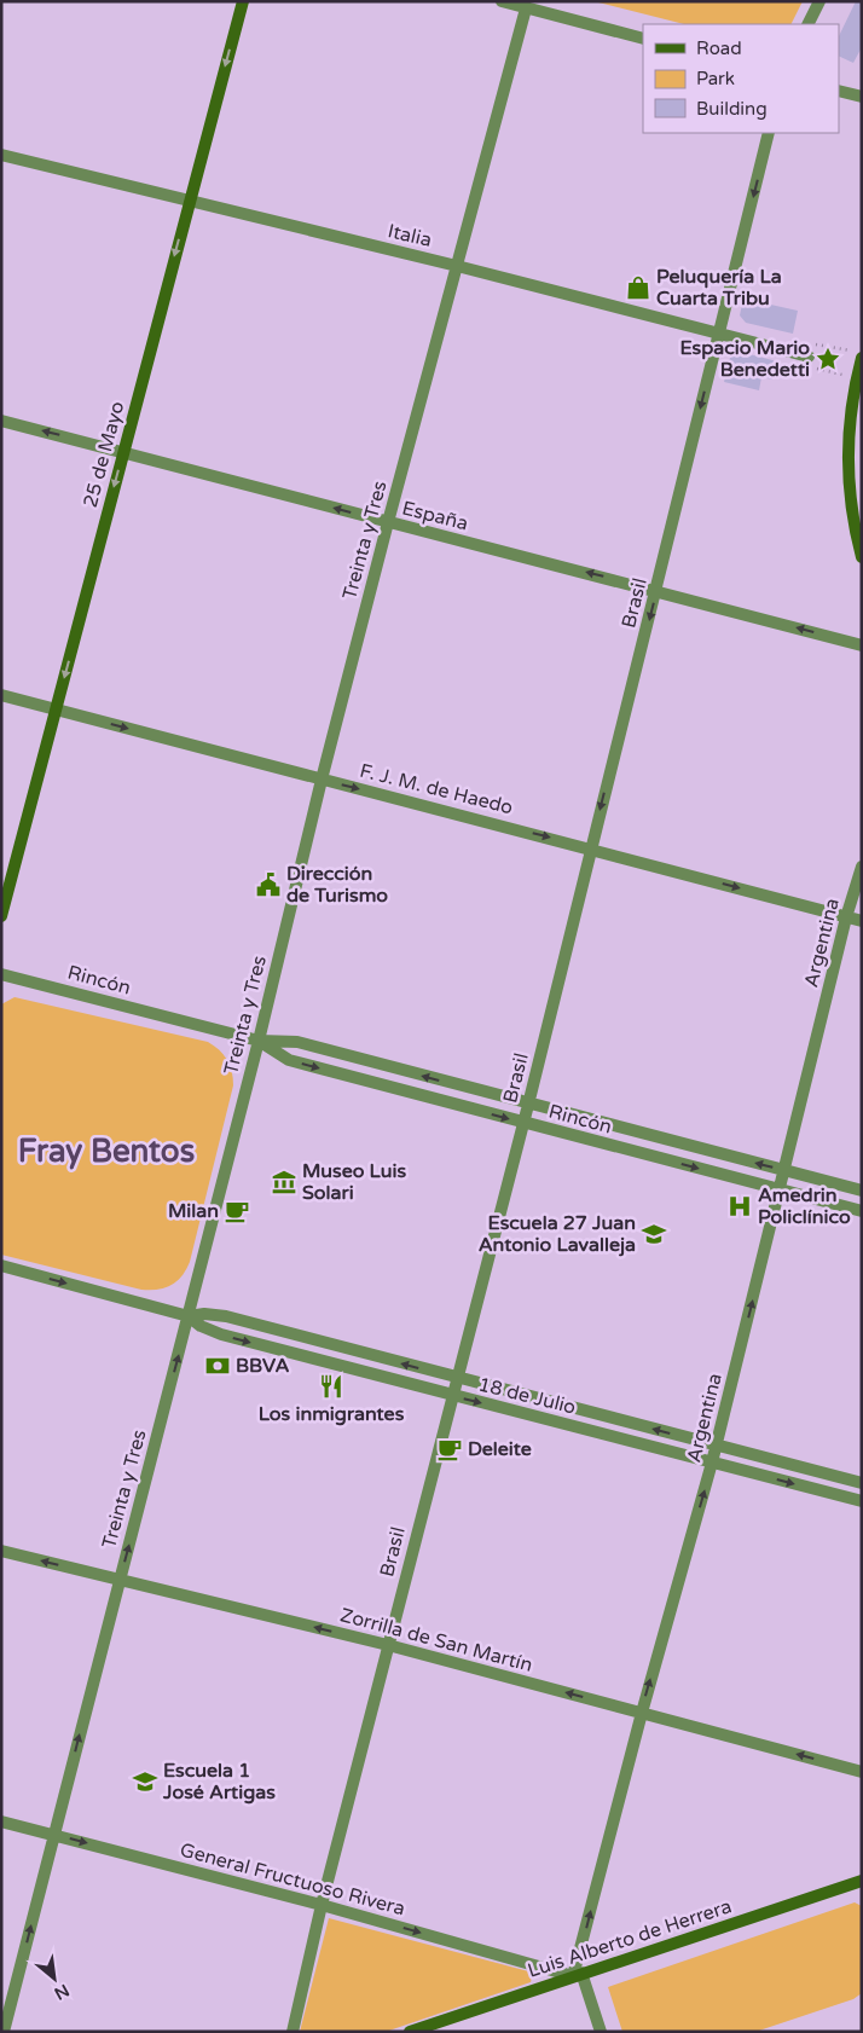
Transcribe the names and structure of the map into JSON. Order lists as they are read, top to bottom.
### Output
{
  "streets": {
    "street": [
      "Italia",
      "25 de Mayo",
      "España",
      "Treinta y Tres",
      "Brasil",
      "F. J. M. de Haedo",
      "Argentina",
      "Rincón",
      "18 de Julio",
      "Zorrilla de San Martín",
      "General Fructuoso Rivera",
      "Luis Alberto de Herrera"
    ]
  },
  "crossings": [
    ["Italia", "25 de Mayo"],
    ["Italia", "Treinta y Tres"],
    ["Italia", "Brasil"],
    ["25 de Mayo", "España"],
    ["25 de Mayo", "F. J. M. de Haedo"],
    ["España", "Treinta y Tres"],
    ["España", "Brasil"],
    ["Treinta y Tres", "F. J. M. de Haedo"],
    ["Treinta y Tres", "Rincón"],
    ["Treinta y Tres", "18 de Julio"],
    ["Treinta y Tres", "Zorrilla de San Martín"],
    ["Treinta y Tres", "General Fructuoso Rivera"],
    ["Brasil", "F. J. M. de Haedo"],
    ["Brasil", "Rincón"],
    ["Brasil", "18 de Julio"],
    ["Brasil", "Zorrilla de San Martín"],
    ["Brasil", "General Fructuoso Rivera"],
    ["F. J. M. de Haedo", "Argentina"],
    ["Argentina", "Rincón"],
    ["Argentina", "18 de Julio"],
    ["Argentina", "Zorrilla de San Martín"],
    ["Argentina", "General Fructuoso Rivera"],
    ["Argentina", "Luis Alberto de Herrera"],
    ["General Fructuoso Rivera", "Luis Alberto de Herrera"]
  ],
  "one_way": [
    "25 de Mayo",
    "España",
    "Treinta y Tres",
    "Brasil",
    "F. J. M. de Haedo",
    "Argentina",
    "Zorrilla de San Martín",
    "General Fructuoso Rivera"
  ],
  "districts": ["Fray Bentos"],
  "places": {
    "shop": ["Peluquería La Cuarta Tribu"],
    "place": ["Espacio Mario Benedetti"],
    "public building": ["Dirección de Turismo"],
    "museum": ["Museo Luis Solari"],
    "hospital": ["Amedrin Policlínico"],
    "cafe": ["Milan", "Deleite"],
    "school or university": ["Escuela 27 Juan Antonio Lavalleja", "Escuela 1 José Artigas"],
    "bank": ["BBVA"],
    "restaurant": ["Los inmigrantes"]
  },
  "legend": ["Road", "Park", "Building"],
  "north": "bottom right"
}
